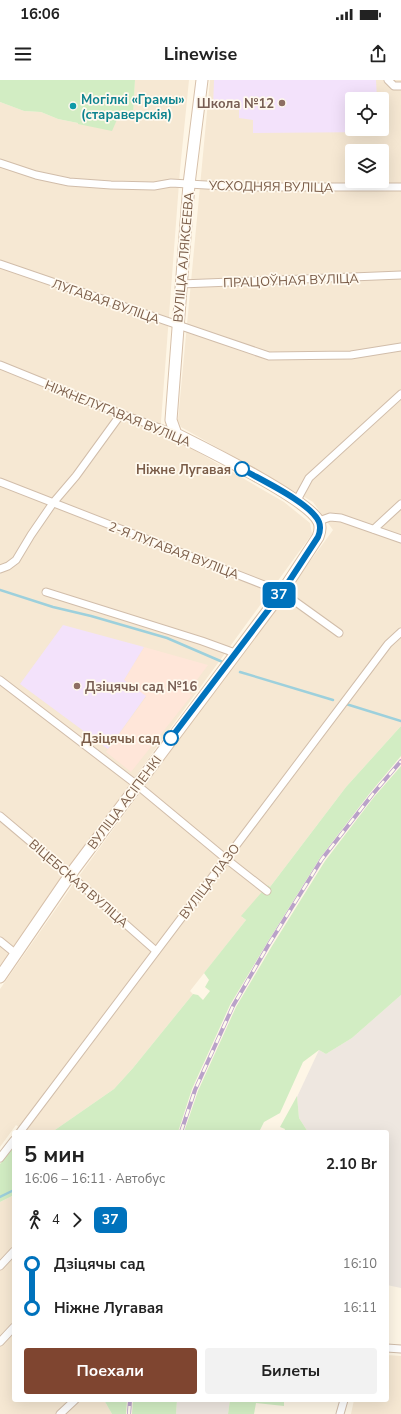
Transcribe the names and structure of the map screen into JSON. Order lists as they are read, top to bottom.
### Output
{
  "streets": {
    "street": [
      "УСХОДНЯЯ ВУЛІЦА",
      "ВУЛІЦА АЛЯКСЕЕВА",
      "ПРАЦОЎНАЯ ВУЛІЦА",
      "ЛУГАВАЯ ВУЛІЦА",
      "НІЖНЕЛУГАВАЯ ВУЛІЦА",
      "2-Я ЛУГАВАЯ ВУЛІЦА",
      "ВУЛІЦА АСІПЕНКІ",
      "ВУЛІЦА ЛАЗО",
      "ВІЦЕБСКАЯ ВУЛІЦА"
    ]
  },
  "crossings": [
    ["УСХОДНЯЯ ВУЛІЦА", "ВУЛІЦА АЛЯКСЕЕВА"],
    ["ВУЛІЦА АЛЯКСЕЕВА", "ПРАЦОЎНАЯ ВУЛІЦА"],
    ["ВУЛІЦА АЛЯКСЕЕВА", "ЛУГАВАЯ ВУЛІЦА"],
    ["ВУЛІЦА АЛЯКСЕЕВА", "НІЖНЕЛУГАВАЯ ВУЛІЦА"],
    ["2-Я ЛУГАВАЯ ВУЛІЦА", "ВУЛІЦА АСІПЕНКІ"],
    ["ВУЛІЦА АСІПЕНКІ", "ВІЦЕБСКАЯ ВУЛІЦА"],
    ["ВУЛІЦА ЛАЗО", "ВІЦЕБСКАЯ ВУЛІЦА"]
  ],
  "places": [
    "Школа №12",
    "Могілкі «Грамы» (стараверскія)",
    "Ніжне Лугавая",
    "Дзіцячы сад №16",
    "Дзіцячы сад"
  ],
  "lines": ["bus line 37"],
  "page": {
    "status": "16:06",
    "header": "Linewise",
    "on_map": "37",
    "heading": ["5 мин", "16:06 – 16:11 · Автобус", "2.10 Br"],
    "legs": ["4", "37"],
    "list": [
      {
        "name": "Дзіцячы сад",
        "value": "16:10"
      },
      {
        "name": "Ніжне Лугавая",
        "value": "16:11"
      }
    ],
    "buttons": ["Поехали", "Билеты"]
  }
}
